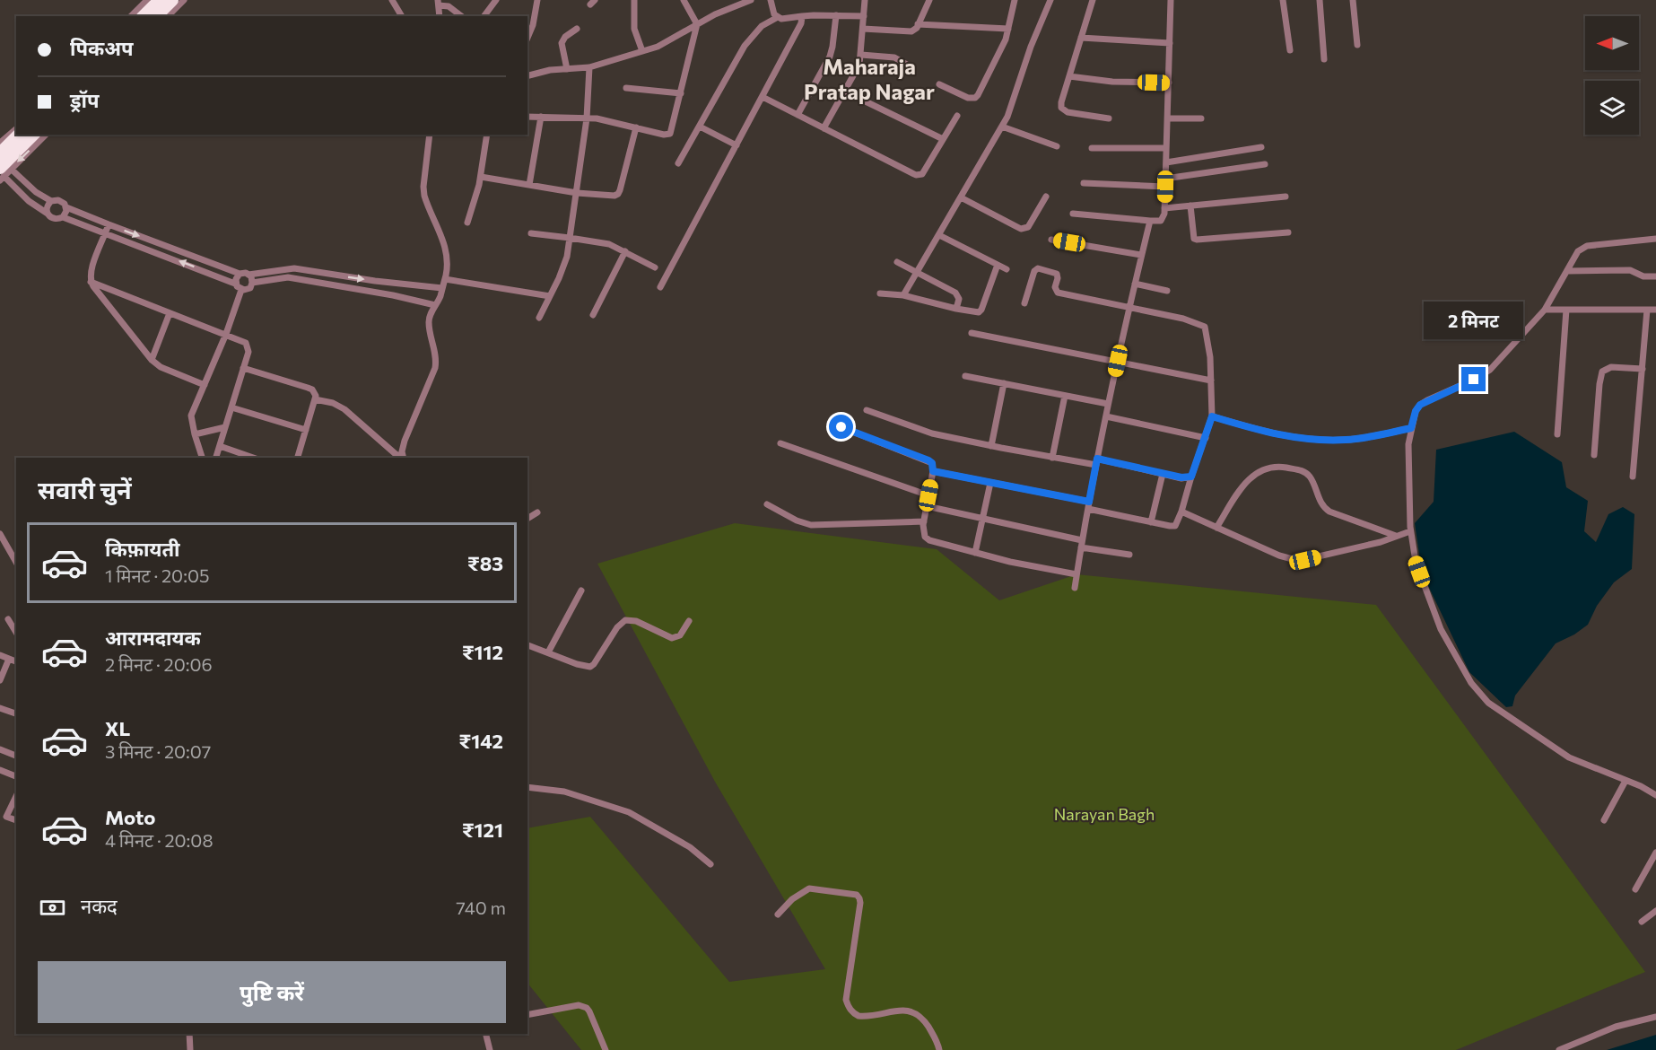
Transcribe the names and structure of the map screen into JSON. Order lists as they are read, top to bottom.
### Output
{
  "districts": ["Maharaja Pratap Nagar"],
  "parks": ["Narayan Bagh"],
  "north": "left",
  "page": {
    "banner": ["पिकअप", "ड्रॉप"],
    "bubble": "2 मिनट",
    "heading": "सवारी चुनें",
    "list": [
      {
        "name": "किफ़ायती",
        "note": "1 मिनट · 20:05",
        "value": "₹83"
      },
      {
        "name": "आरामदायक",
        "note": "2 मिनट · 20:06",
        "value": "₹112"
      },
      {
        "name": "XL",
        "note": "3 मिनट · 20:07",
        "value": "₹142"
      },
      {
        "name": "Moto",
        "note": "4 मिनट · 20:08",
        "value": "₹121"
      }
    ],
    "pay": ["नकद", "740 m"],
    "buttons": "पुष्टि करें"
  }
}
